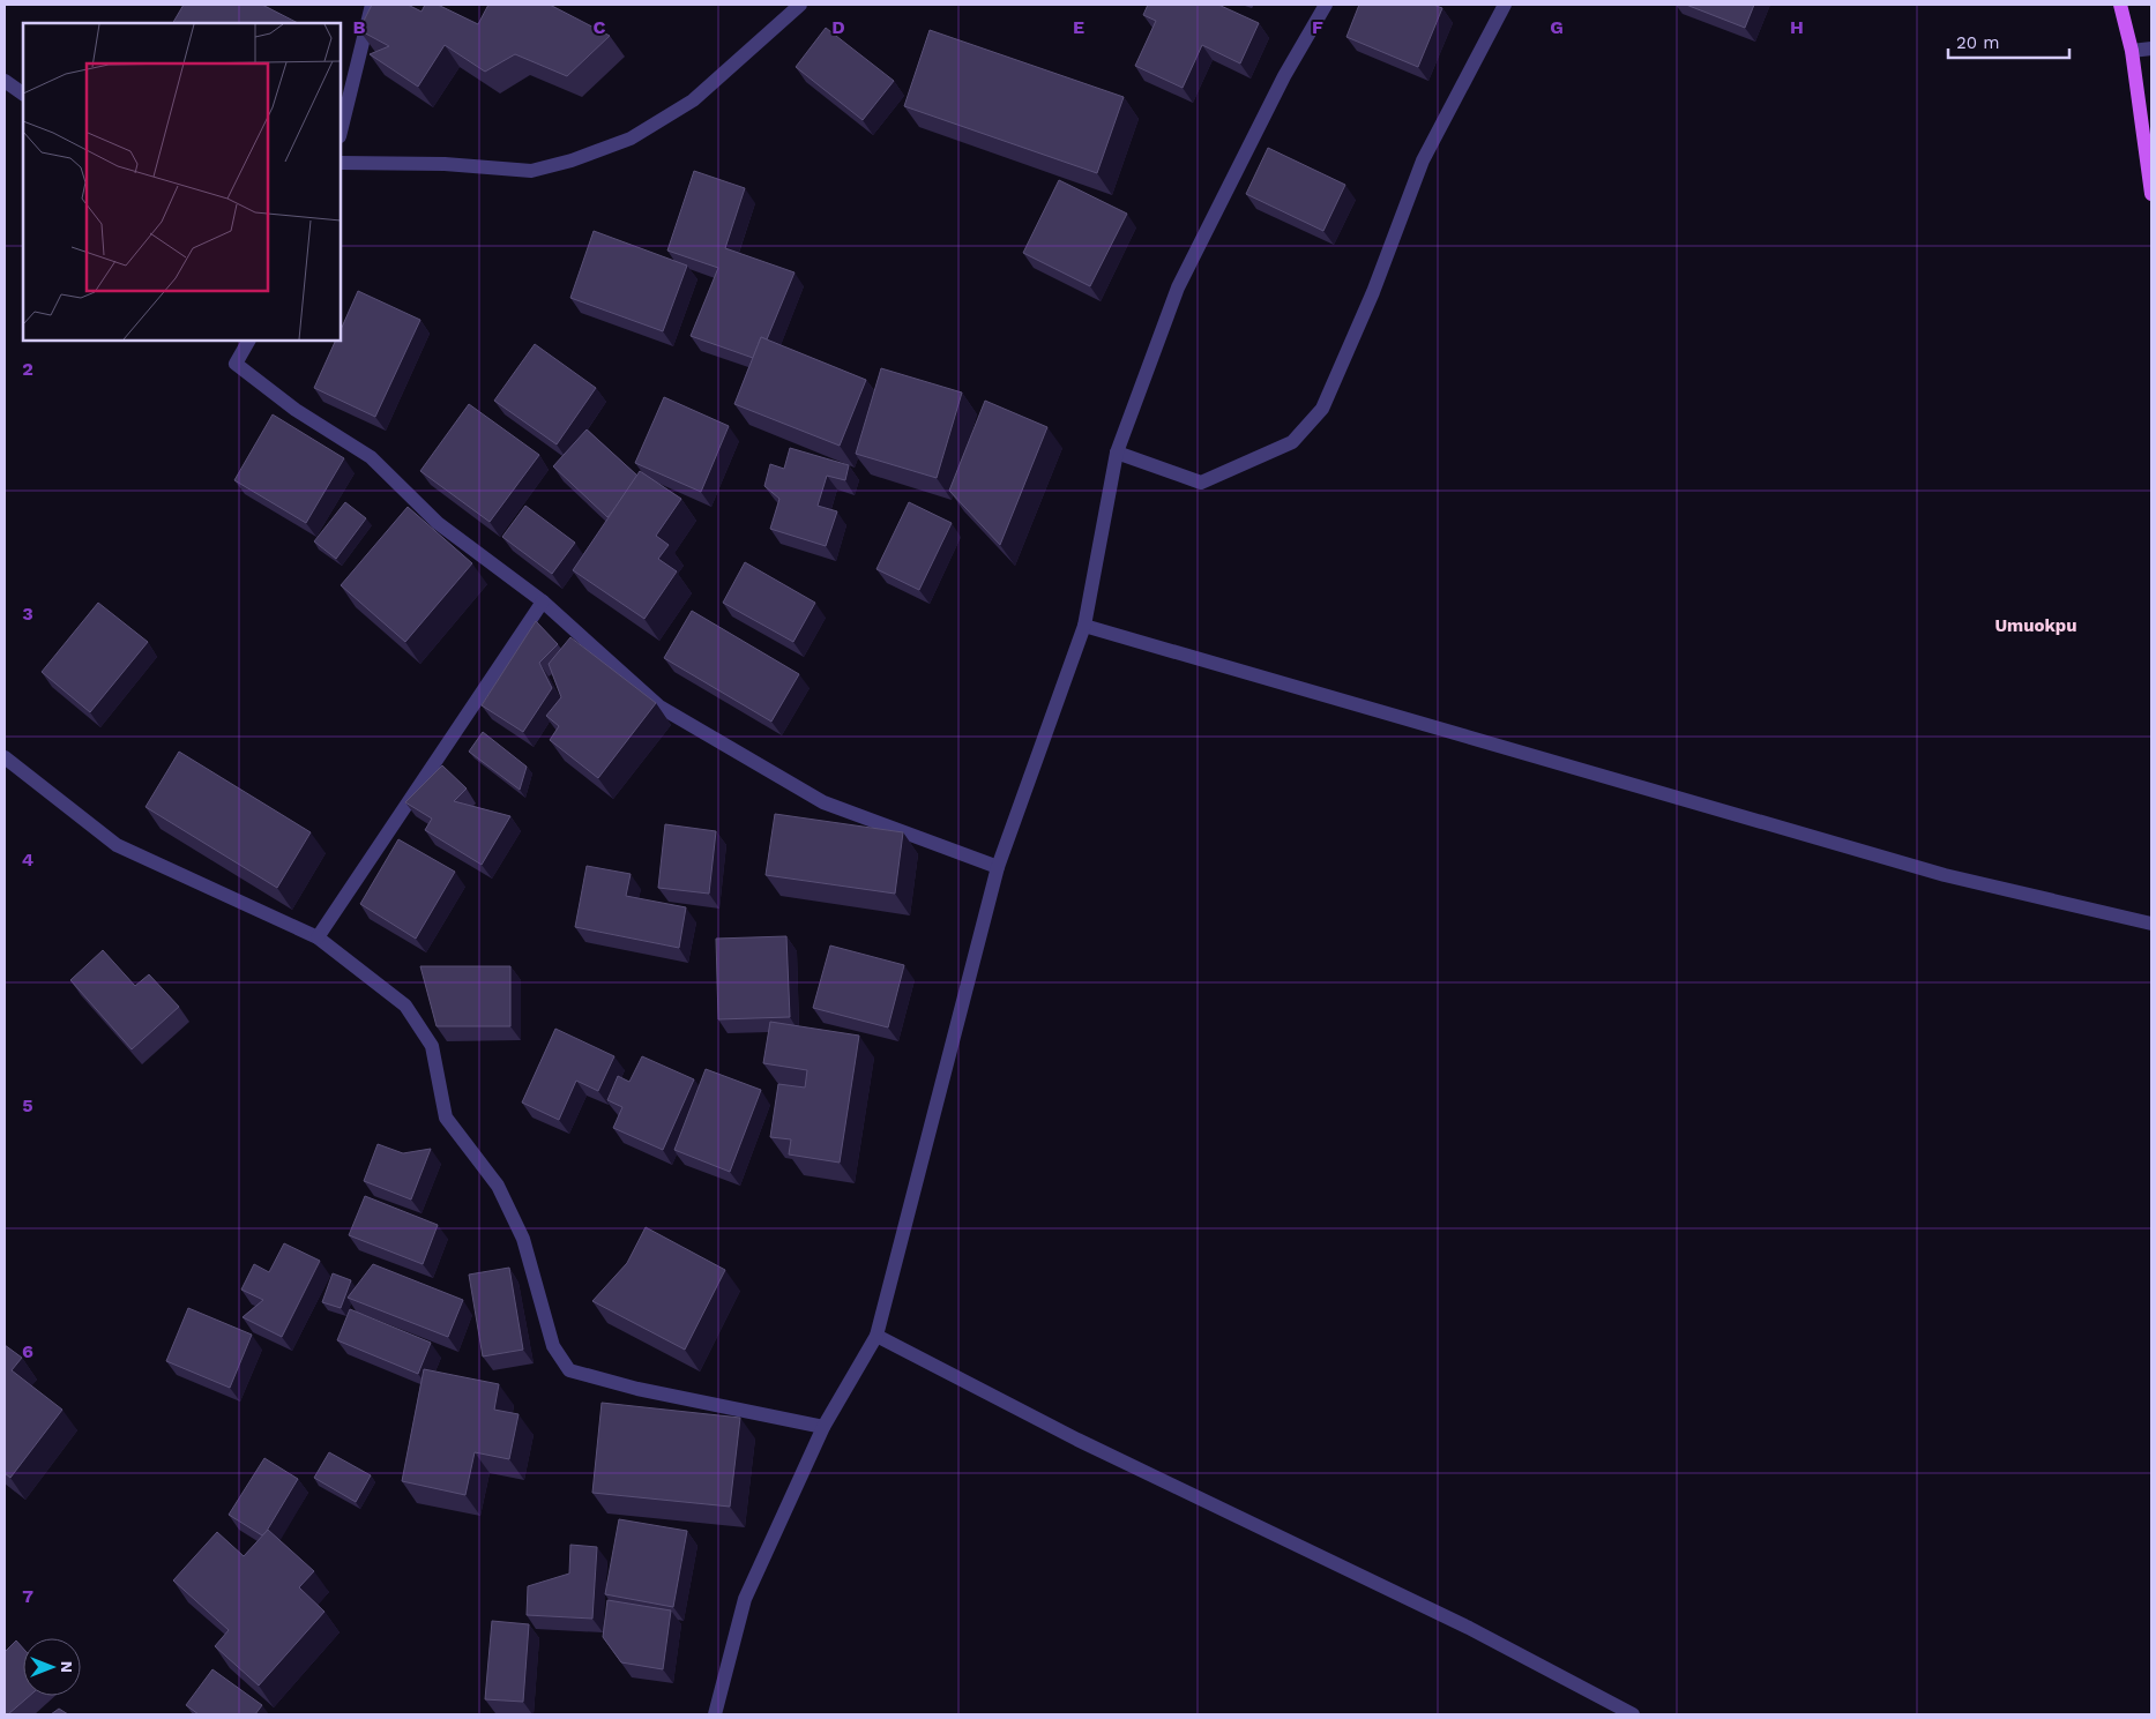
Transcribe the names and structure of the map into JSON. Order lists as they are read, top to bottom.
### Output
{
  "districts": ["Umuokpu"],
  "scale_bar": "20 m",
  "north": "right",
  "grid": {
    "columns": [
      "B",
      "C",
      "D",
      "E",
      "F",
      "G",
      "H"
    ],
    "rows": [
      "2",
      "3",
      "4",
      "5",
      "6",
      "7"
    ]
  }
}
